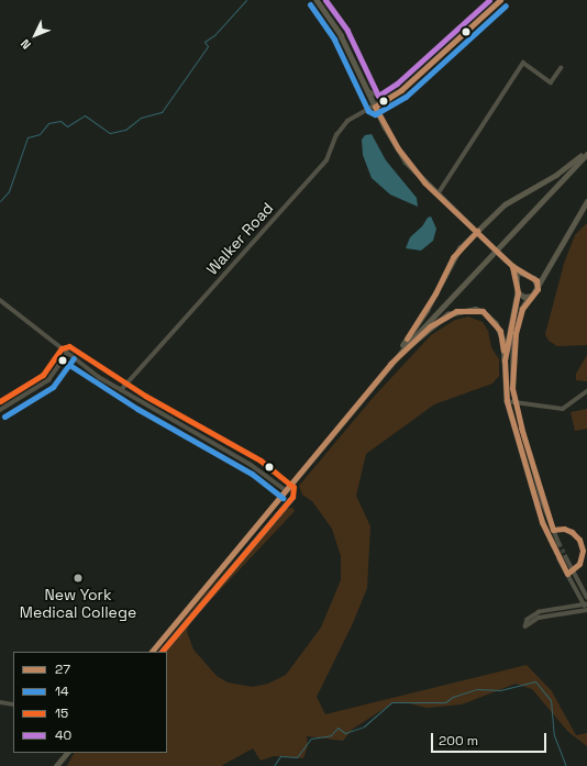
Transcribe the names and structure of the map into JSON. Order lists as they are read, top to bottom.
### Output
{
  "streets": {
    "street": ["Walker Road"]
  },
  "places": ["New York Medical College"],
  "lines": [
    "transit line 27",
    "transit line 40",
    "transit line 14",
    "transit line 15"
  ],
  "legend": [
    "27",
    "14",
    "15",
    "40"
  ],
  "scale_bar": "200 m",
  "north": "bottom left"
}
